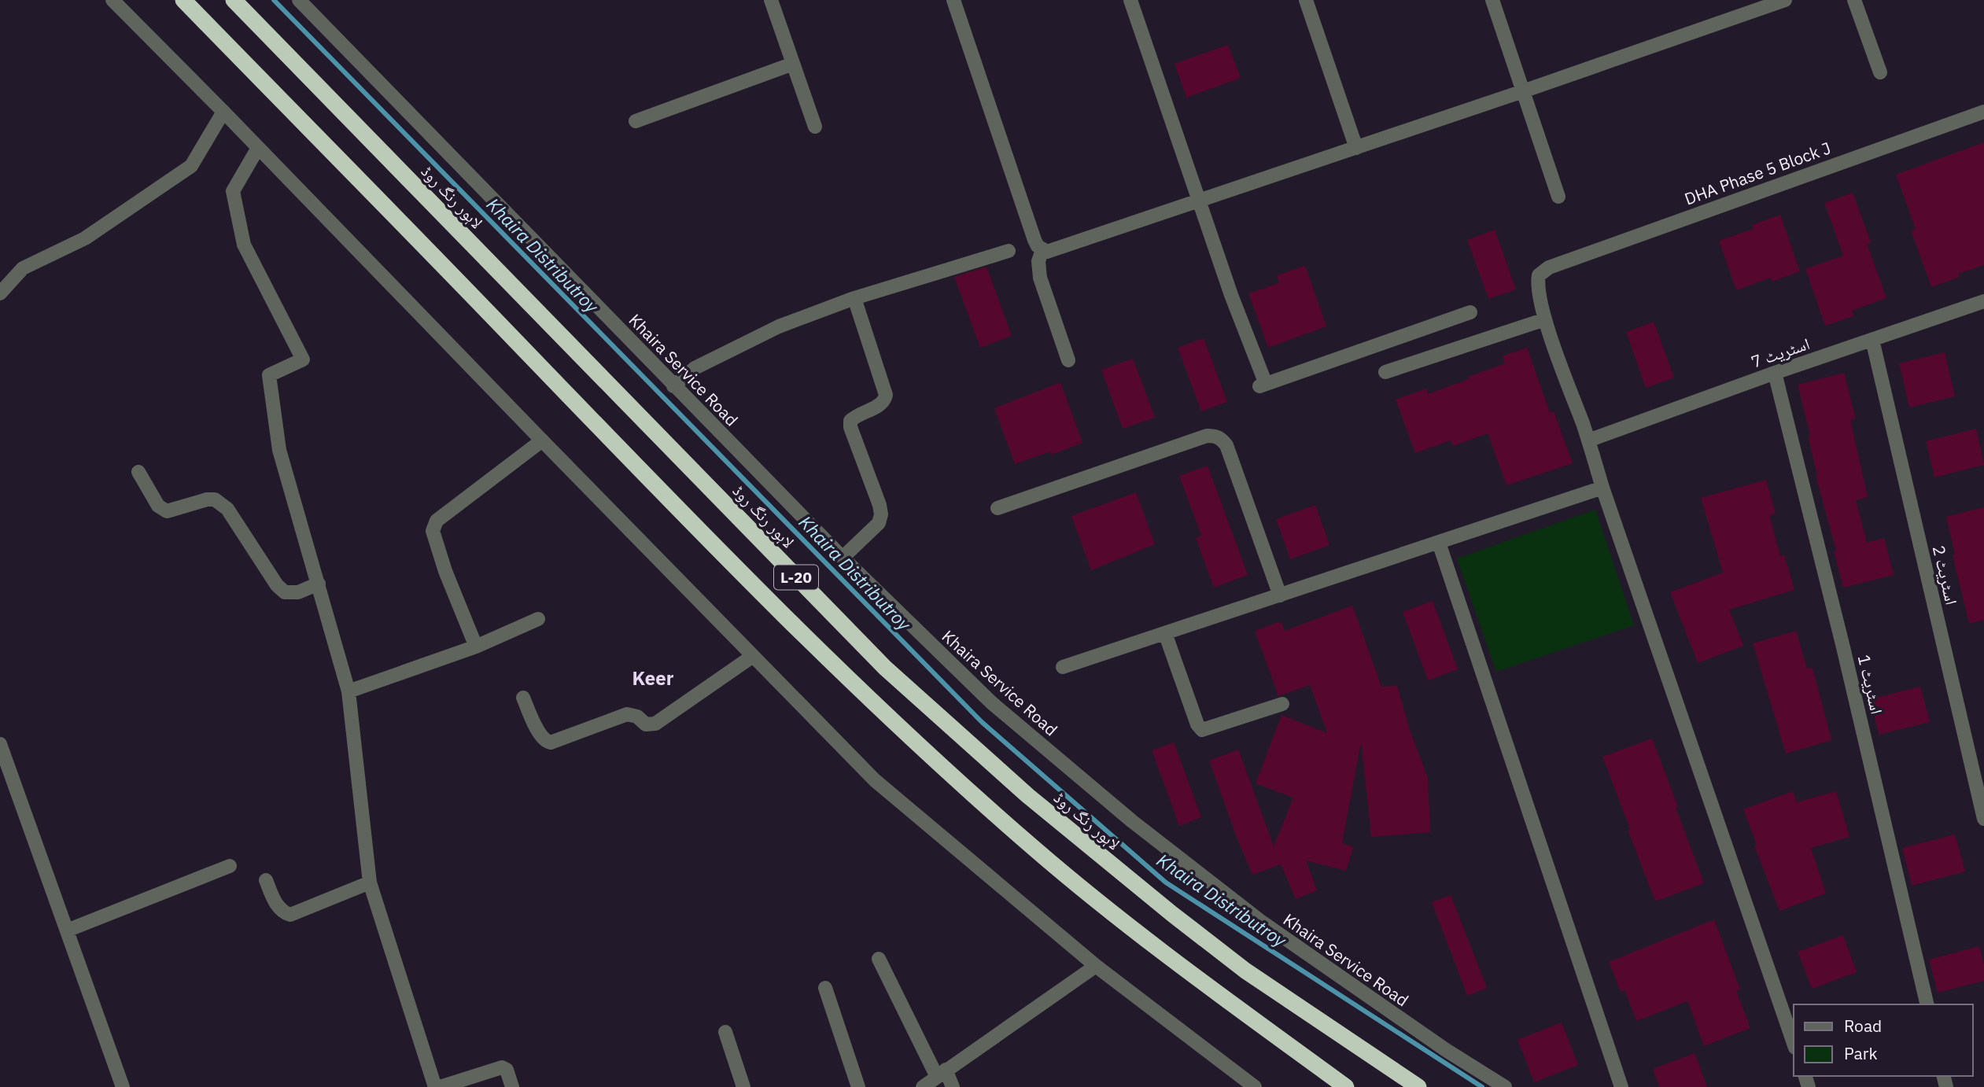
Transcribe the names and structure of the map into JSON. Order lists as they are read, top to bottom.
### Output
{
  "streets": {
    "highway": ["لاہور رنگ روڈ", "L-20"],
    "street": [
      "DHA Phase 5 Block J",
      "اسٹریٹ 7",
      "Khaira Service Road",
      "اسٹریٹ 2",
      "اسٹریٹ 1"
    ]
  },
  "crossings": [
    ["اسٹریٹ 7", "اسٹریٹ 2"],
    ["اسٹریٹ 7", "اسٹریٹ 1"]
  ],
  "districts": ["Keer"],
  "water": ["Khaira Distributroy"],
  "legend": ["Road", "Park"]
}
